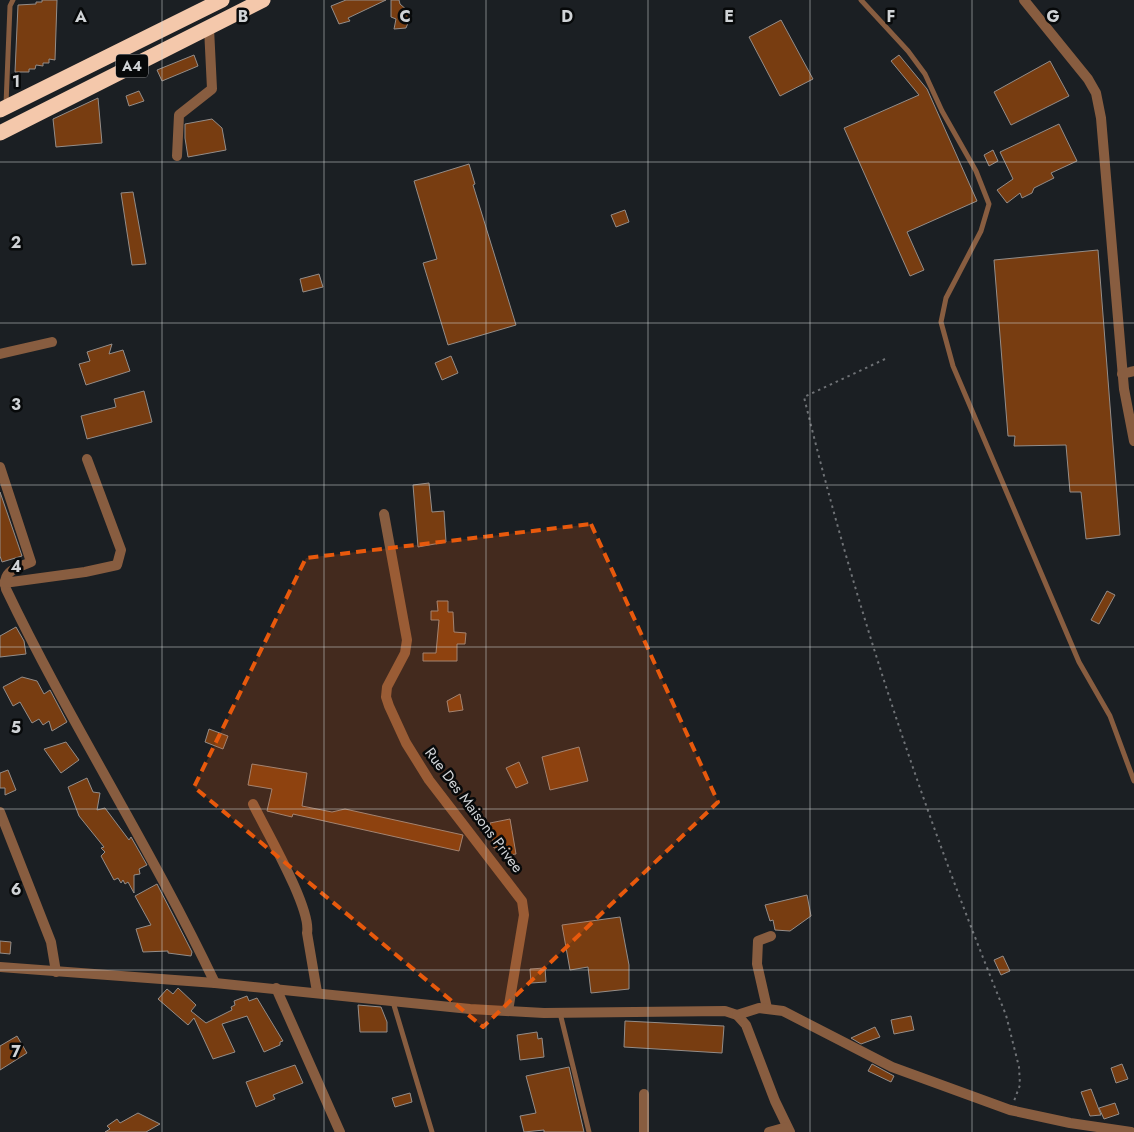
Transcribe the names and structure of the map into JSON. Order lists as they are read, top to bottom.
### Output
{
  "streets": {
    "highway": ["A4"],
    "street": ["Rue Des Maisons Privee"]
  },
  "grid": {
    "columns": [
      "A",
      "B",
      "C",
      "D",
      "E",
      "F",
      "G"
    ],
    "rows": [
      "1",
      "2",
      "3",
      "4",
      "5",
      "6",
      "7"
    ]
  }
}
